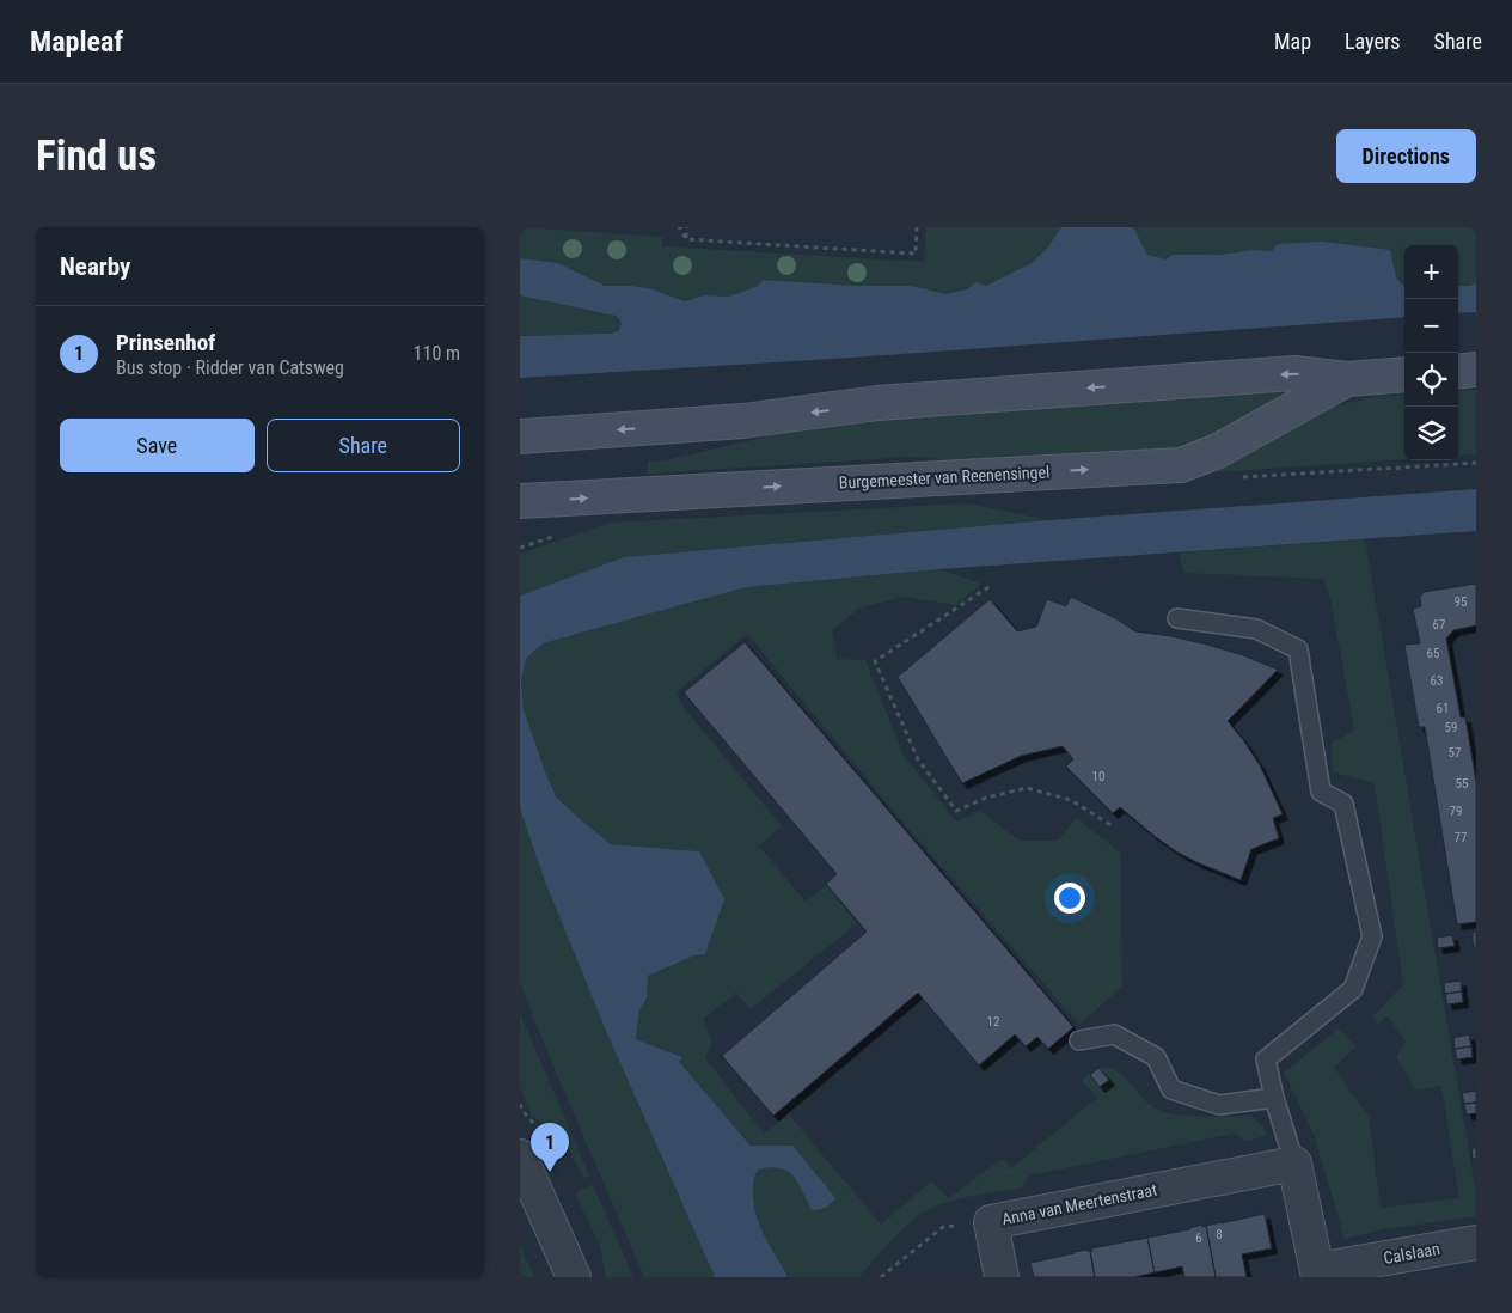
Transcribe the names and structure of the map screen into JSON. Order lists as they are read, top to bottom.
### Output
{
  "streets": {
    "main road": ["Burgemeester van Reenensingel"],
    "street": ["Anna van Meertenstraat", "Calslaan"]
  },
  "house_numbers": [
    "95",
    "67",
    "65",
    "63",
    "61",
    "59",
    "57",
    "10",
    "55",
    "79",
    "77",
    "12",
    "8",
    "6"
  ],
  "page": {
    "header": "Mapleaf",
    "nav": ["Map", "Layers", "Share"],
    "buttons": [
      "Directions",
      ["Save", "Share"]
    ],
    "title": "Find us",
    "heading": "Nearby",
    "map_buttons": ["+", "−"],
    "list": [
      {
        "mark": "1",
        "name": "Prinsenhof",
        "note": "Bus stop · Ridder van Catsweg",
        "value": "110 m"
      }
    ],
    "pins": "1"
  }
}
